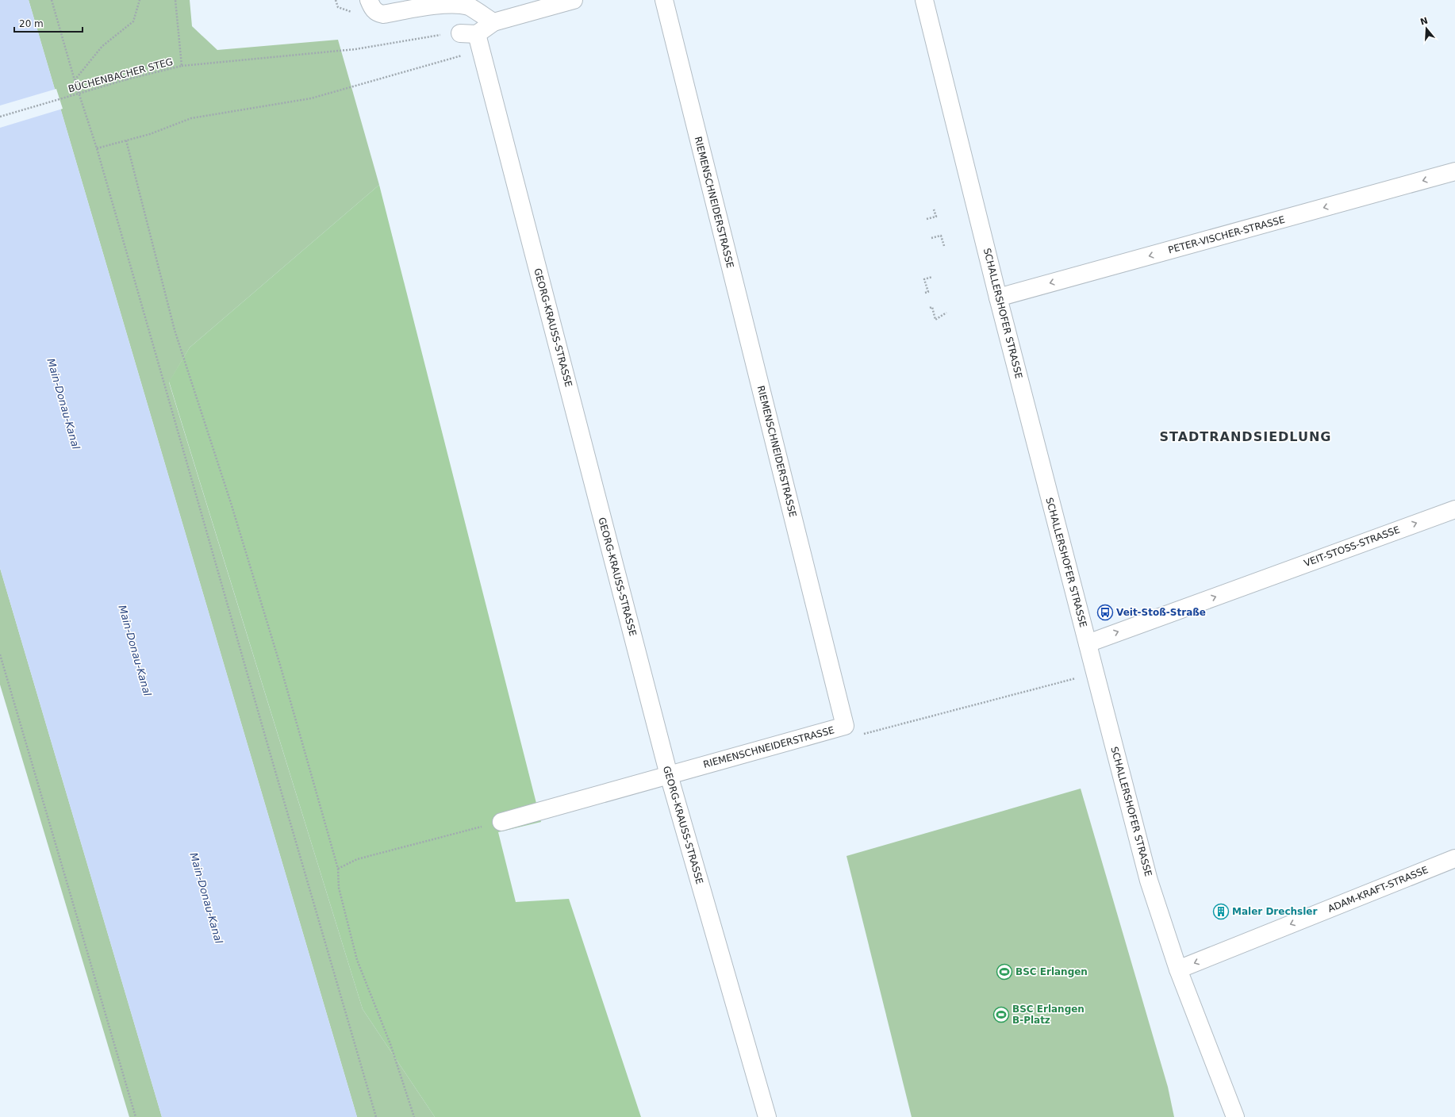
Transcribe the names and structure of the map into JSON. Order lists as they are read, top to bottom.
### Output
{
  "streets": {
    "street": [
      "RIEMENSCHNEIDERSTRASSE",
      "PETER-VISCHER-STRASSE",
      "SCHALLERSHOFER STRASSE",
      "GEORG-KRAUSS-STRASSE",
      "VEIT-STOSS-STRASSE",
      "ADAM-KRAFT-STRASSE"
    ],
    "path": ["BÜCHENBACHER STEG"]
  },
  "crossings": [
    ["RIEMENSCHNEIDERSTRASSE", "GEORG-KRAUSS-STRASSE"],
    ["PETER-VISCHER-STRASSE", "SCHALLERSHOFER STRASSE"],
    ["SCHALLERSHOFER STRASSE", "VEIT-STOSS-STRASSE"],
    ["SCHALLERSHOFER STRASSE", "ADAM-KRAFT-STRASSE"]
  ],
  "one_way": ["PETER-VISCHER-STRASSE", "VEIT-STOSS-STRASSE", "ADAM-KRAFT-STRASSE"],
  "districts": ["STADTRANDSIEDLUNG"],
  "water": ["Main-Donau-Kanal"],
  "places": {
    "bus stop": ["Veit-Stoß-Straße"],
    "building": ["Maler Drechsler"],
    "sports": ["BSC Erlangen", "BSC Erlangen B-Platz"]
  },
  "scale_bar": "20 m",
  "north": "top"
}
